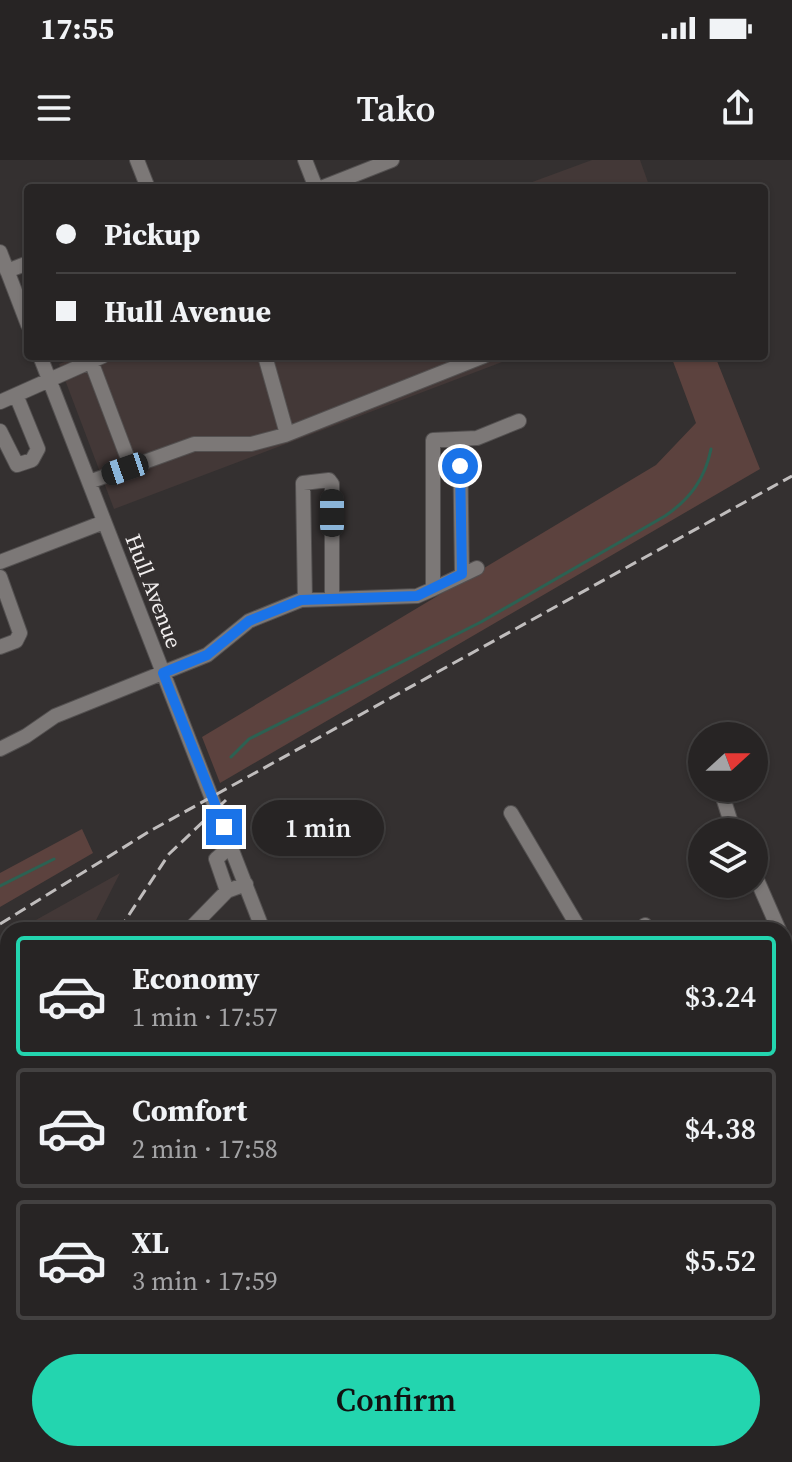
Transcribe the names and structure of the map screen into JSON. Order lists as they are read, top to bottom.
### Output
{
  "streets": {
    "street": ["Hull Avenue"]
  },
  "north": "right",
  "page": {
    "status": "17:55",
    "header": "Tako",
    "banner": ["Pickup", "Hull Avenue"],
    "bubble": "1 min",
    "list": [
      {
        "name": "Economy",
        "note": "1 min · 17:57",
        "value": "$3.24"
      },
      {
        "name": "Comfort",
        "note": "2 min · 17:58",
        "value": "$4.38"
      },
      {
        "name": "XL",
        "note": "3 min · 17:59",
        "value": "$5.52"
      }
    ],
    "buttons": "Confirm"
  }
}
